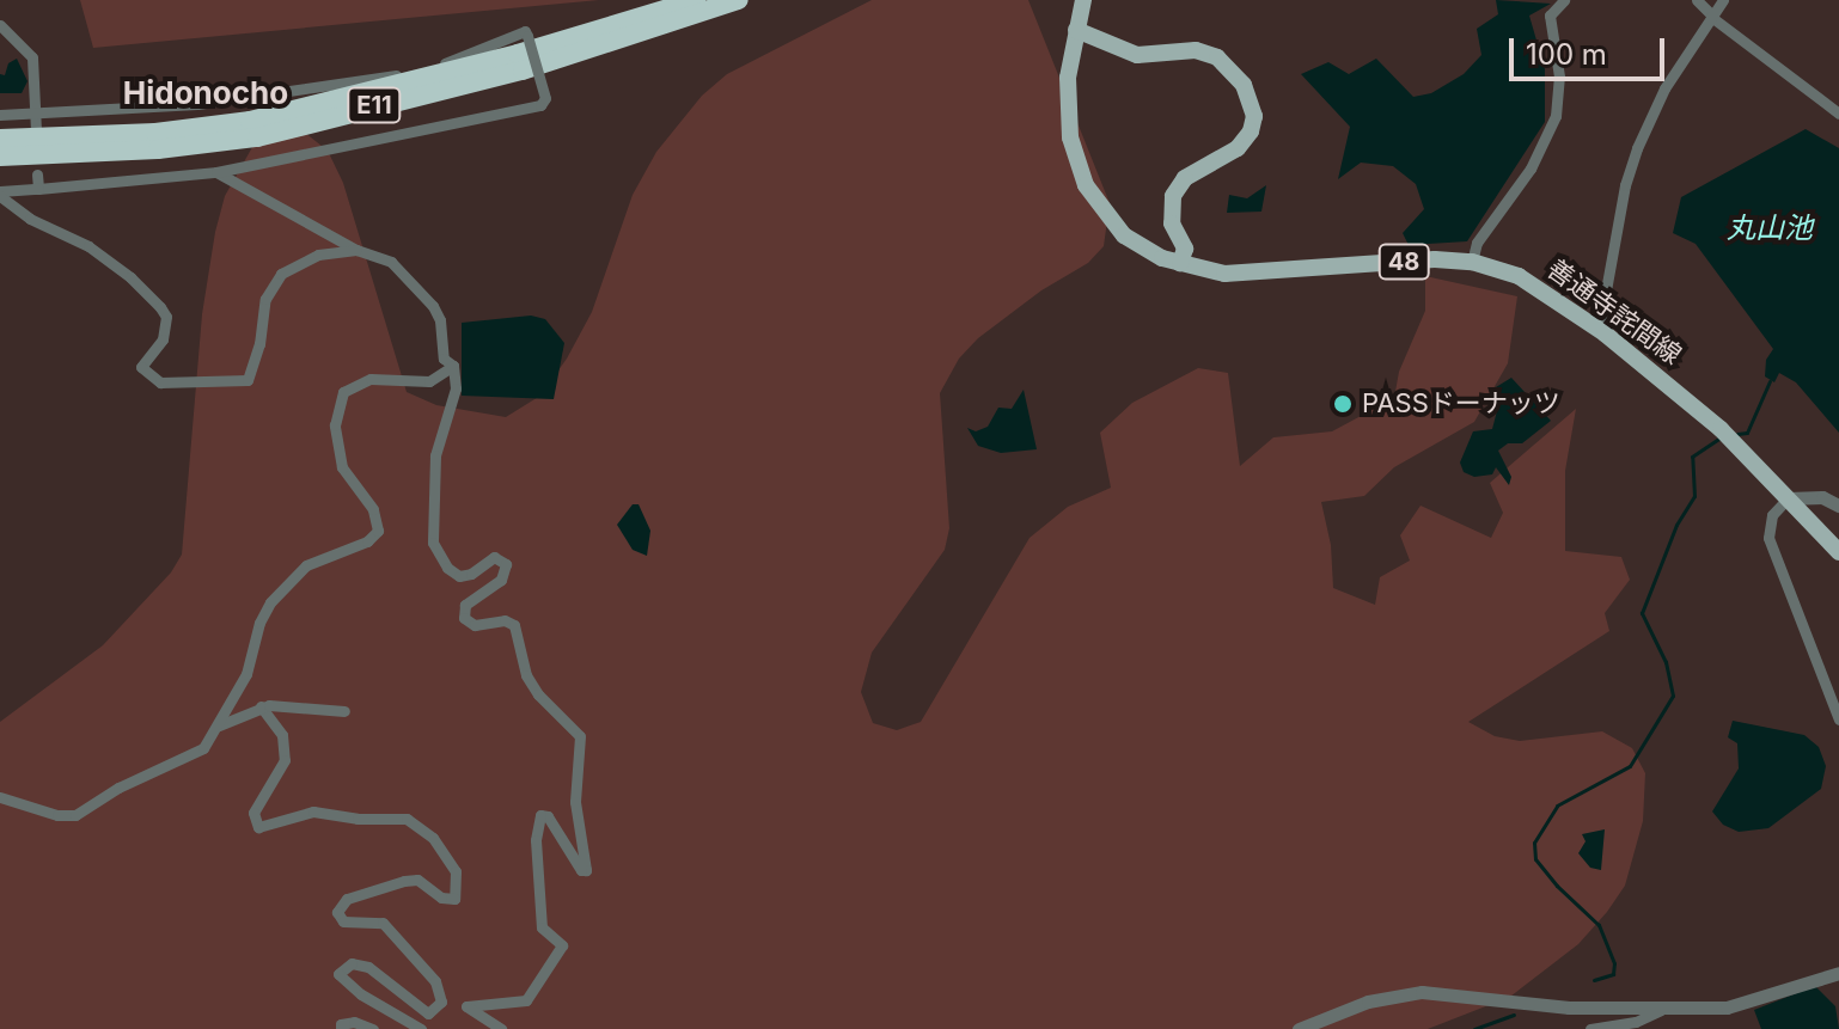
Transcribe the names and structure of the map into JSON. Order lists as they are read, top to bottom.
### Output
{
  "streets": {
    "highway": ["E11"],
    "main road": ["48", "善通寺詫間線"]
  },
  "districts": ["Hidonocho"],
  "water": ["丸山池"],
  "places": ["PASSドーナッツ"],
  "scale_bar": "100 m"
}
